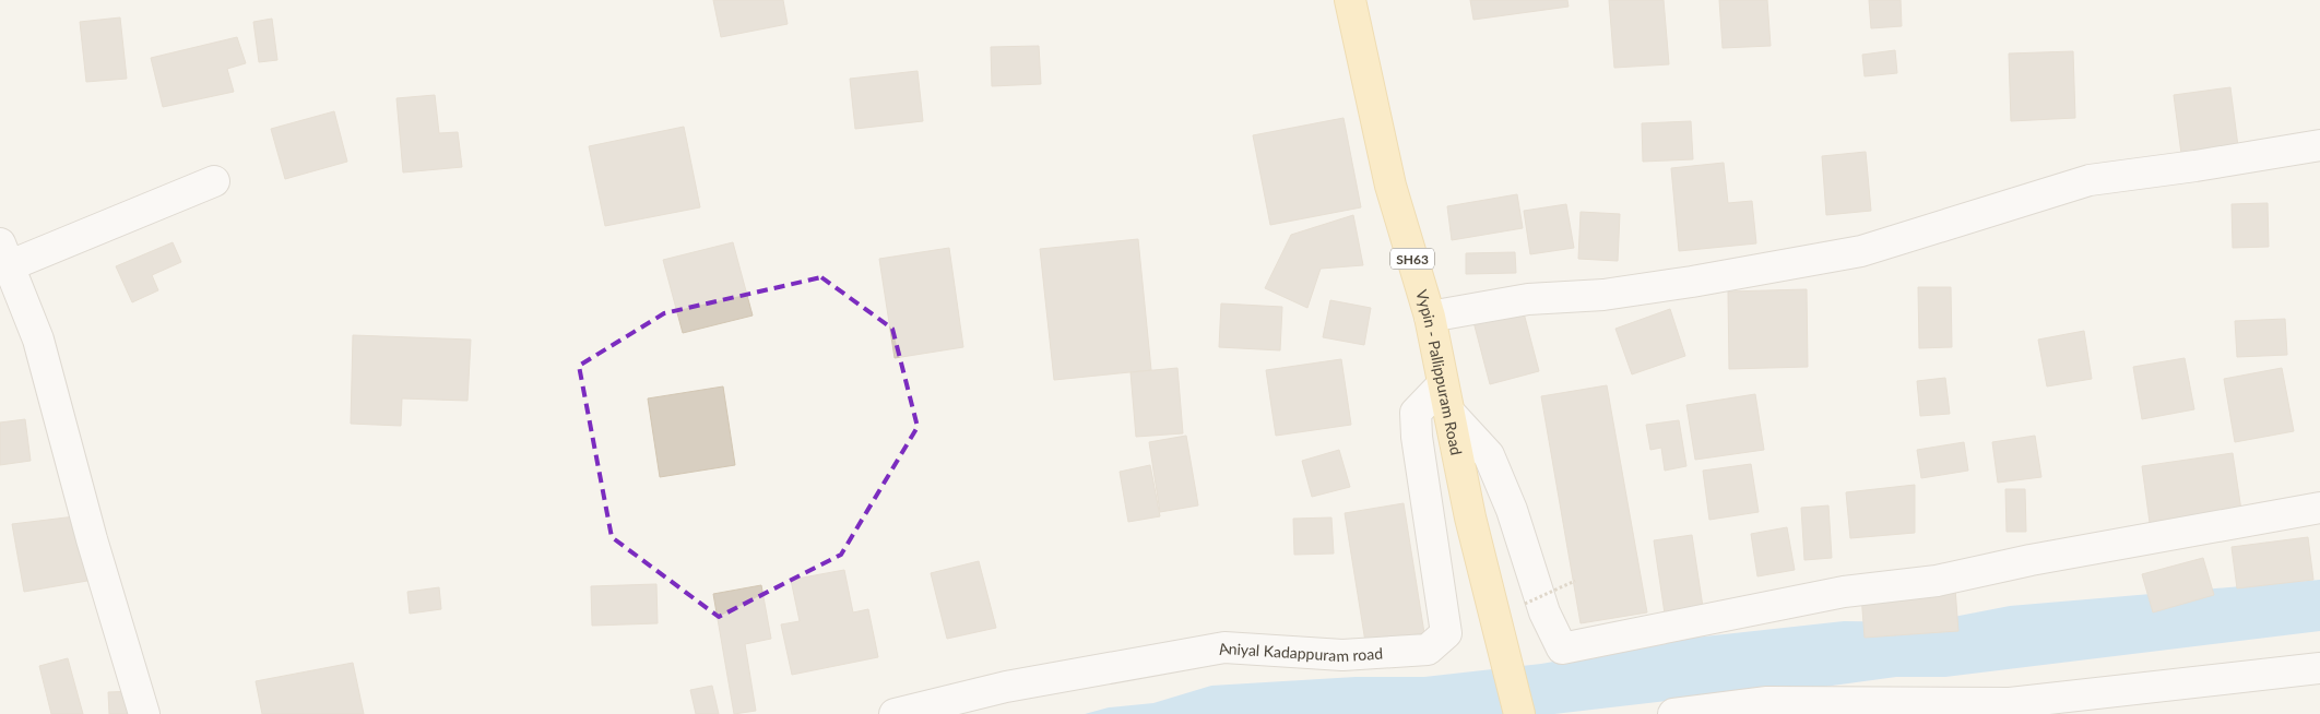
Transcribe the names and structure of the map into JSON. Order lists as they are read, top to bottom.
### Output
{
  "streets": {
    "main road": ["SH63", "Vypin - Pallippuram Road"],
    "street": ["Aniyal Kadappuram road"]
  },
  "crossings": [
    ["Vypin - Pallippuram Road", "Aniyal Kadappuram road"]
  ]
}
